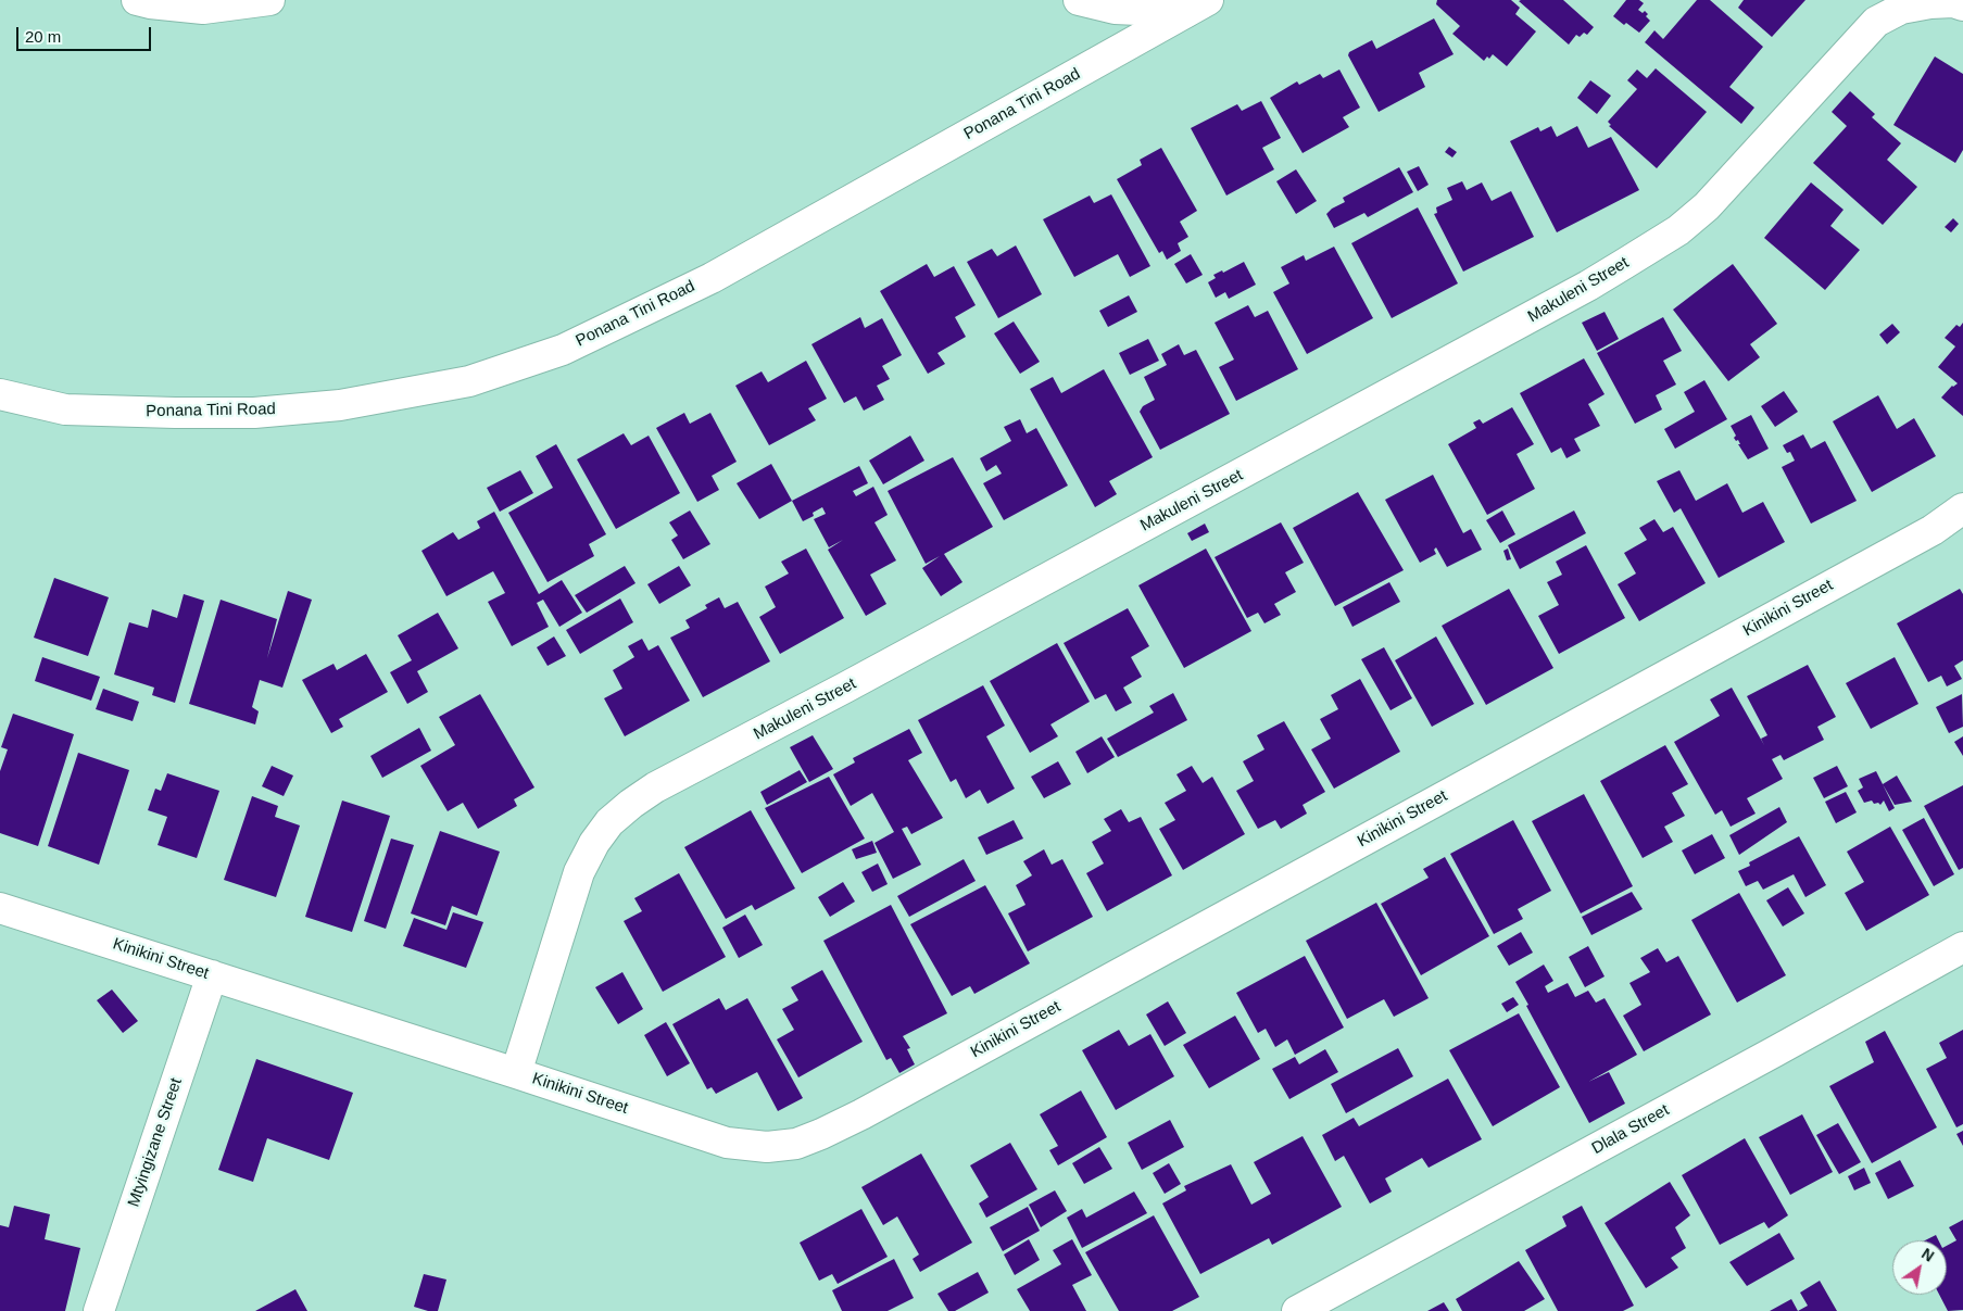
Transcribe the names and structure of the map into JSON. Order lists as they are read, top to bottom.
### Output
{
  "streets": {
    "street": [
      "Ponana Tini Road",
      "Makuleni Street",
      "Kinikini Street",
      "Dlala Street",
      "Mtyingizane Street"
    ]
  },
  "crossings": [
    ["Makuleni Street", "Kinikini Street"],
    ["Kinikini Street", "Mtyingizane Street"]
  ],
  "scale_bar": "20 m",
  "north": "top right"
}
